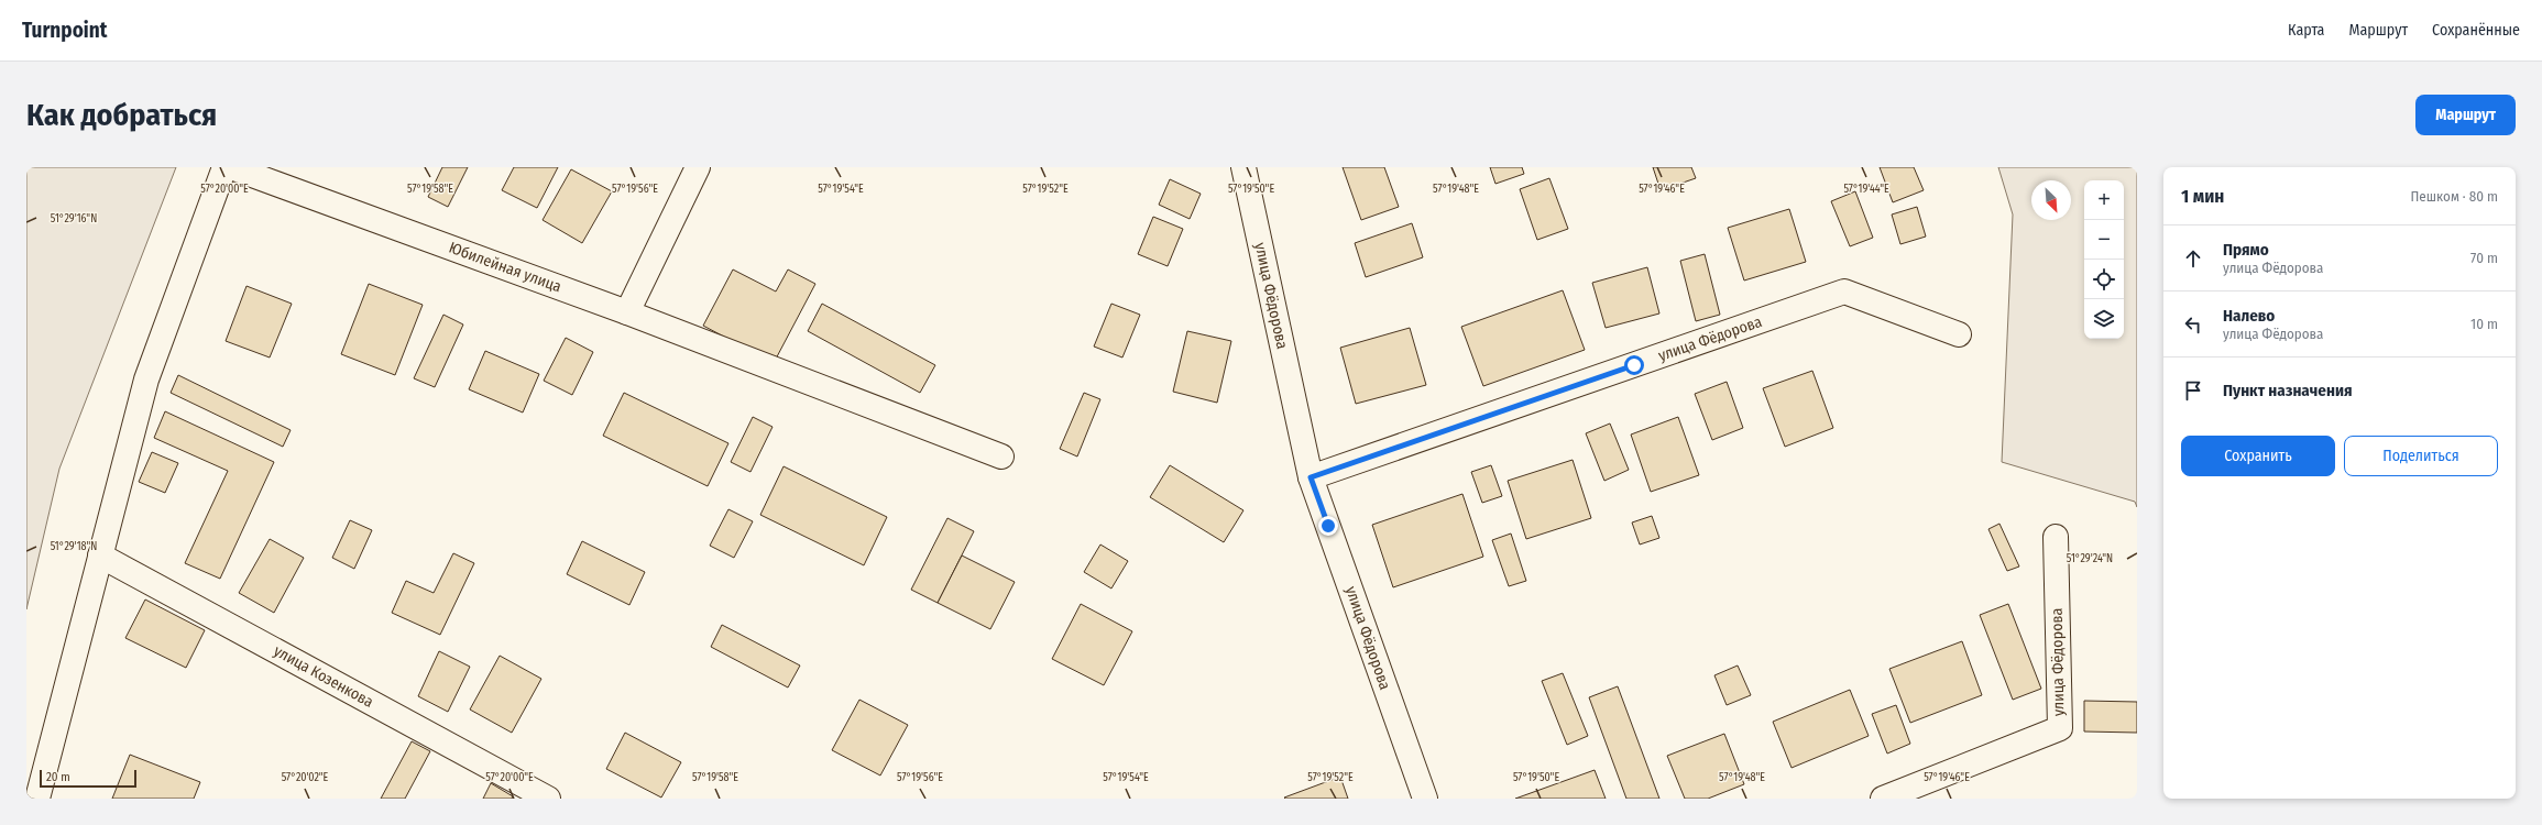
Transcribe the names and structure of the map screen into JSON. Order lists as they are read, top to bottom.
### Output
{
  "streets": {
    "street": ["Юбилейная улица", "улица Фёдорова", "улица Козенкова"]
  },
  "scale_bar": "20 m",
  "north": "bottom right",
  "page": {
    "header": "Turnpoint",
    "nav": ["Карта", "Маршрут", "Сохранённые"],
    "buttons": [
      "Маршрут",
      ["Сохранить", "Поделиться"]
    ],
    "title": "Как добраться",
    "heading": ["1 мин", "Пешком · 80 m"],
    "map_buttons": ["+", "−"],
    "list": [
      ["Прямо", "улица Фёдорова", "70 m"],
      ["Налево", "улица Фёдорова", "10 m"],
      "Пункт назначения"
    ],
    "scale": "20 m"
  },
  "coordinates": [
    "57°20'00\"E",
    "57°19'58\"E",
    "57°19'56\"E",
    "57°19'54\"E",
    "57°19'52\"E",
    "57°19'50\"E",
    "57°19'48\"E",
    "57°19'46\"E",
    "57°19'44\"E",
    "51°29'16\"N",
    "51°29'18\"N",
    "51°29'24\"N",
    "57°20'02\"E"
  ]
}
